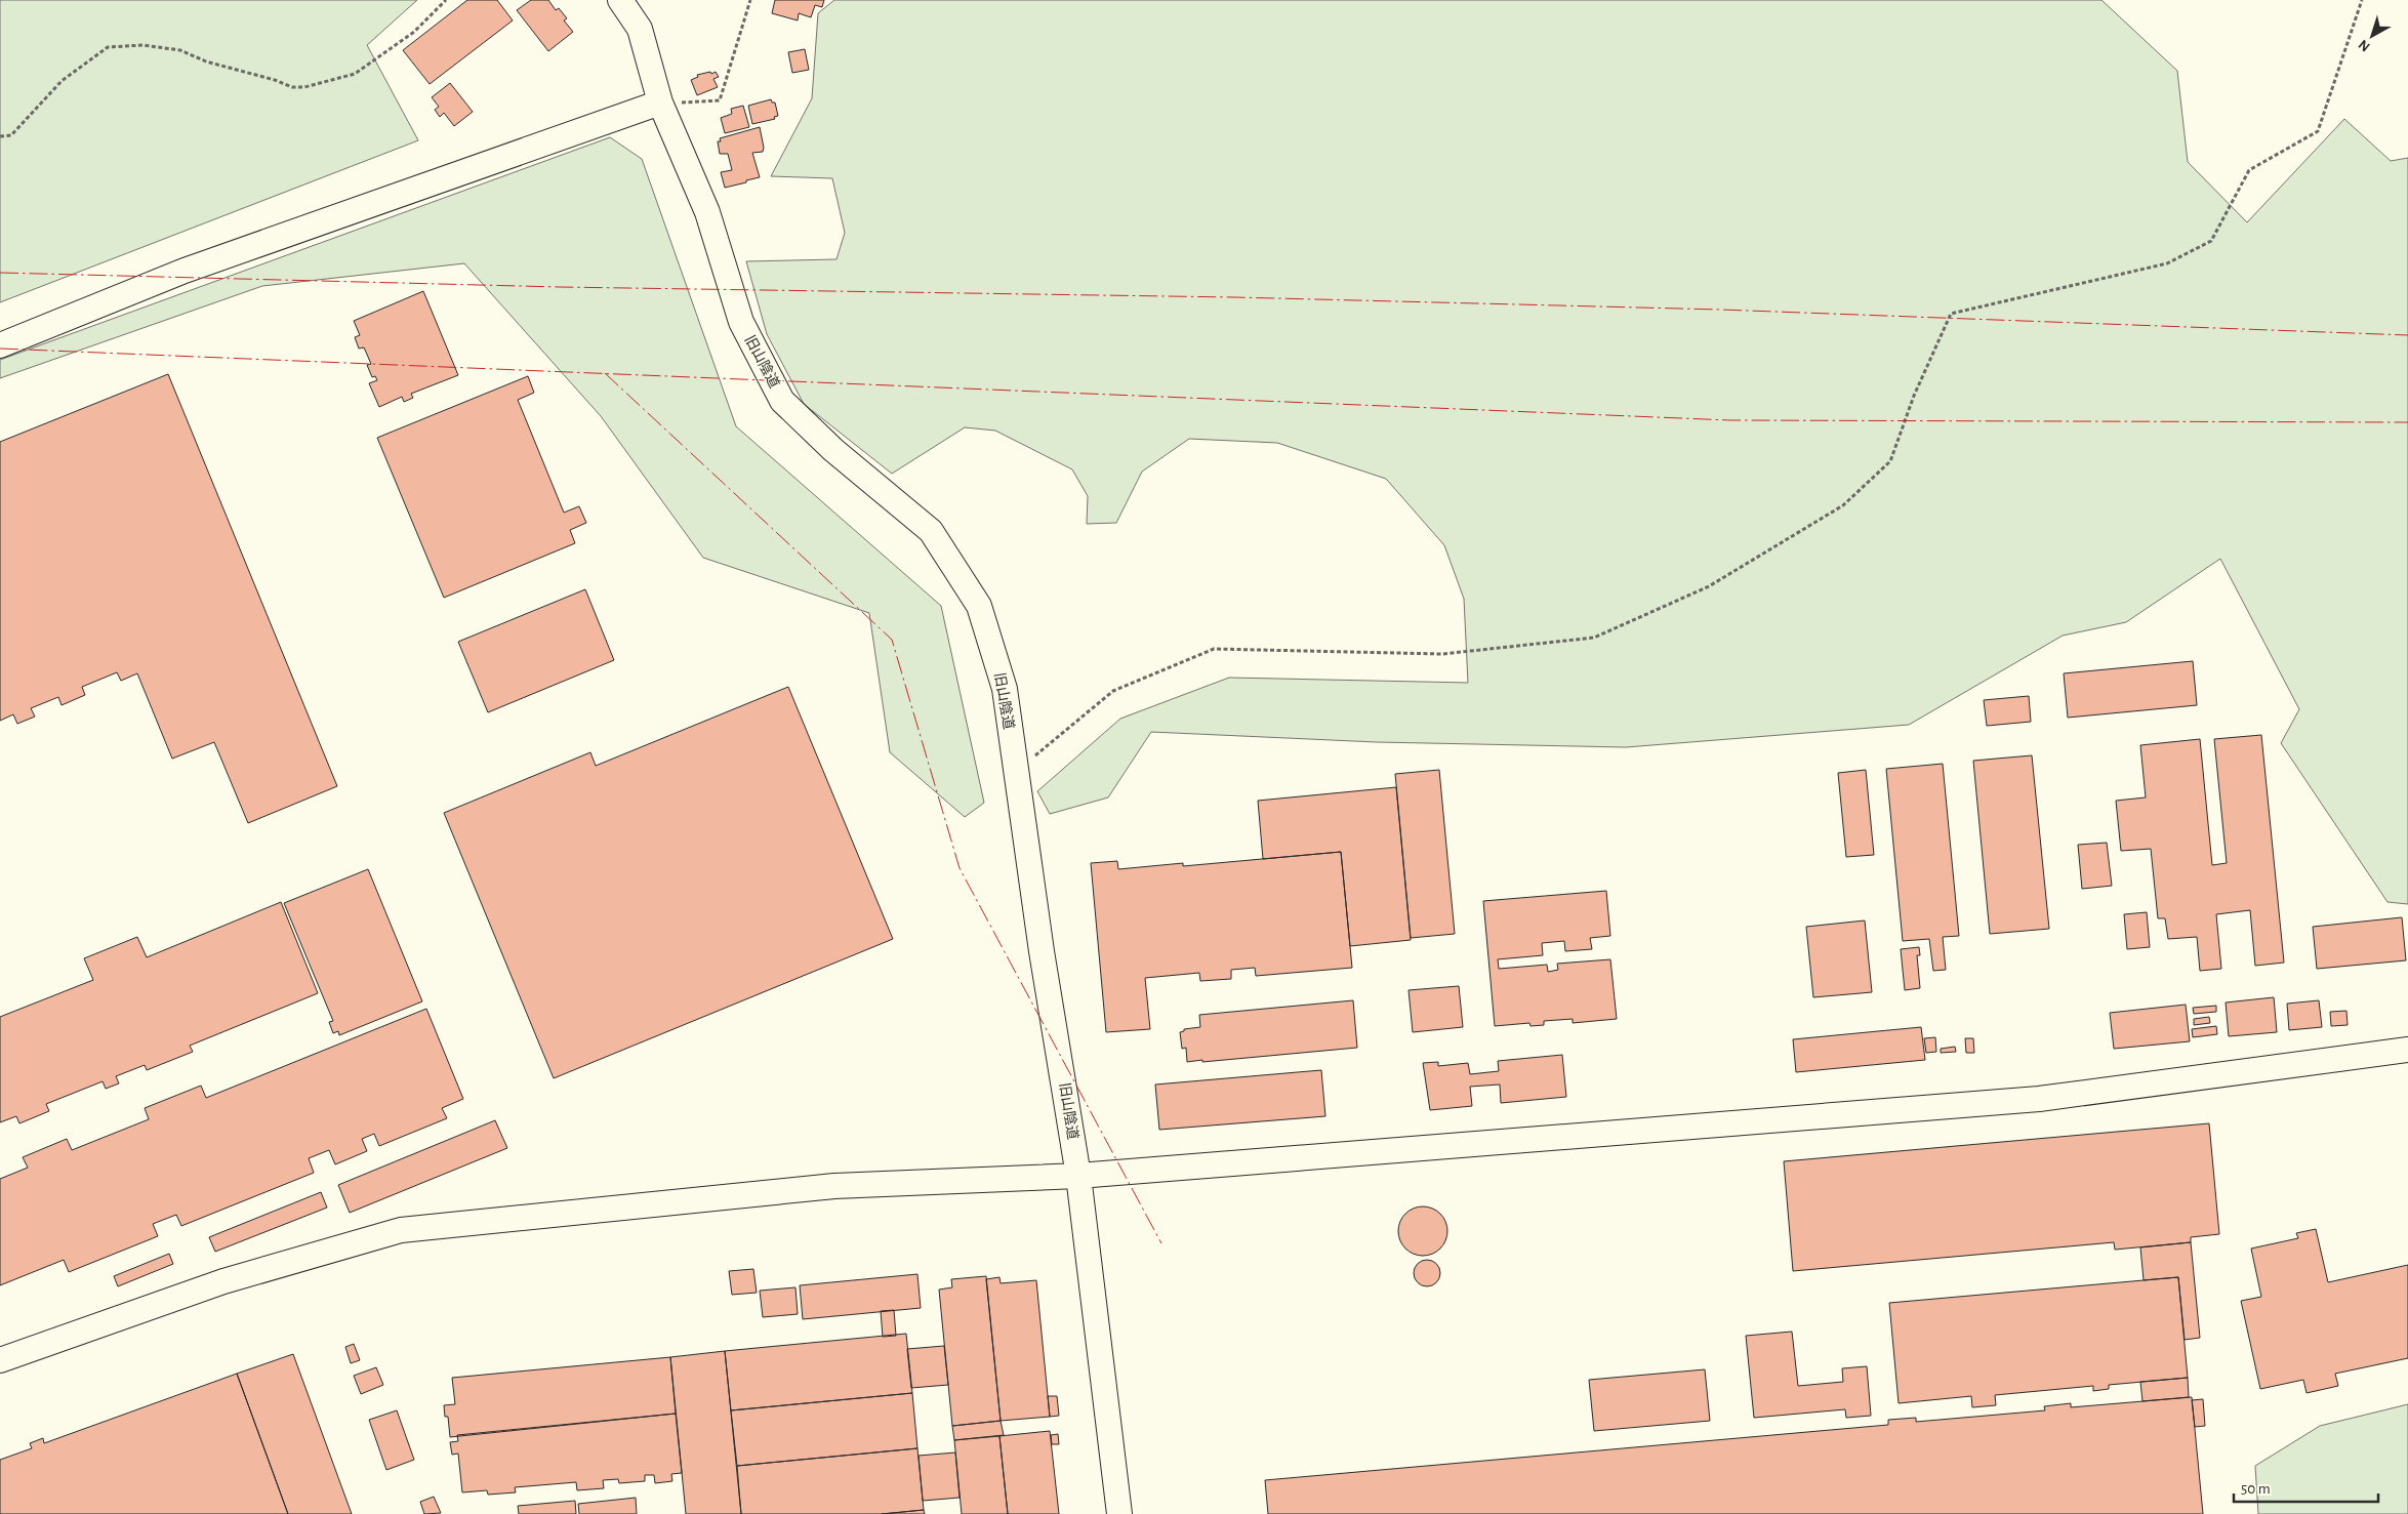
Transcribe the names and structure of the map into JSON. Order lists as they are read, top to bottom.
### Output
{
  "streets": {
    "street": ["旧山陰道"]
  },
  "scale_bar": "50 m",
  "north": "bottom left"
}
